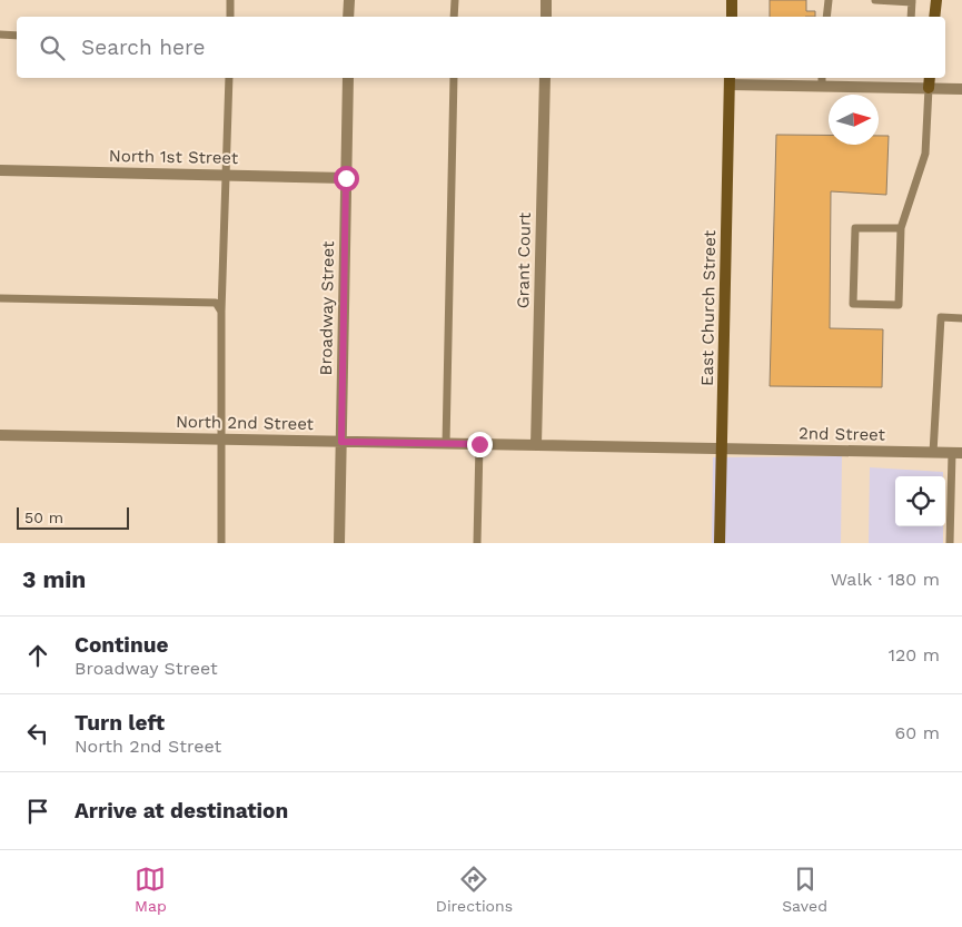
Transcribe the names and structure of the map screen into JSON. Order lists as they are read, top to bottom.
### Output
{
  "streets": {
    "street": [
      "North 1st Street",
      "Grant Court",
      "Broadway Street",
      "East Church Street",
      "North 2nd Street",
      "2nd Street"
    ]
  },
  "crossings": [
    ["North 1st Street", "Broadway Street"],
    ["Grant Court", "North 2nd Street"],
    ["Broadway Street", "North 2nd Street"],
    ["East Church Street", "North 2nd Street"],
    ["East Church Street", "2nd Street"],
    ["North 2nd Street", "2nd Street"]
  ],
  "scale_bar": "50 m",
  "north": "right",
  "page": {
    "search": "Search here",
    "scale": "50 m",
    "heading": ["3 min", "Walk · 180 m"],
    "list": [
      ["Continue", "Broadway Street", "120 m"],
      ["Turn left", "North 2nd Street", "60 m"],
      "Arrive at destination"
    ],
    "nav": ["Map", "Directions", "Saved"]
  }
}
